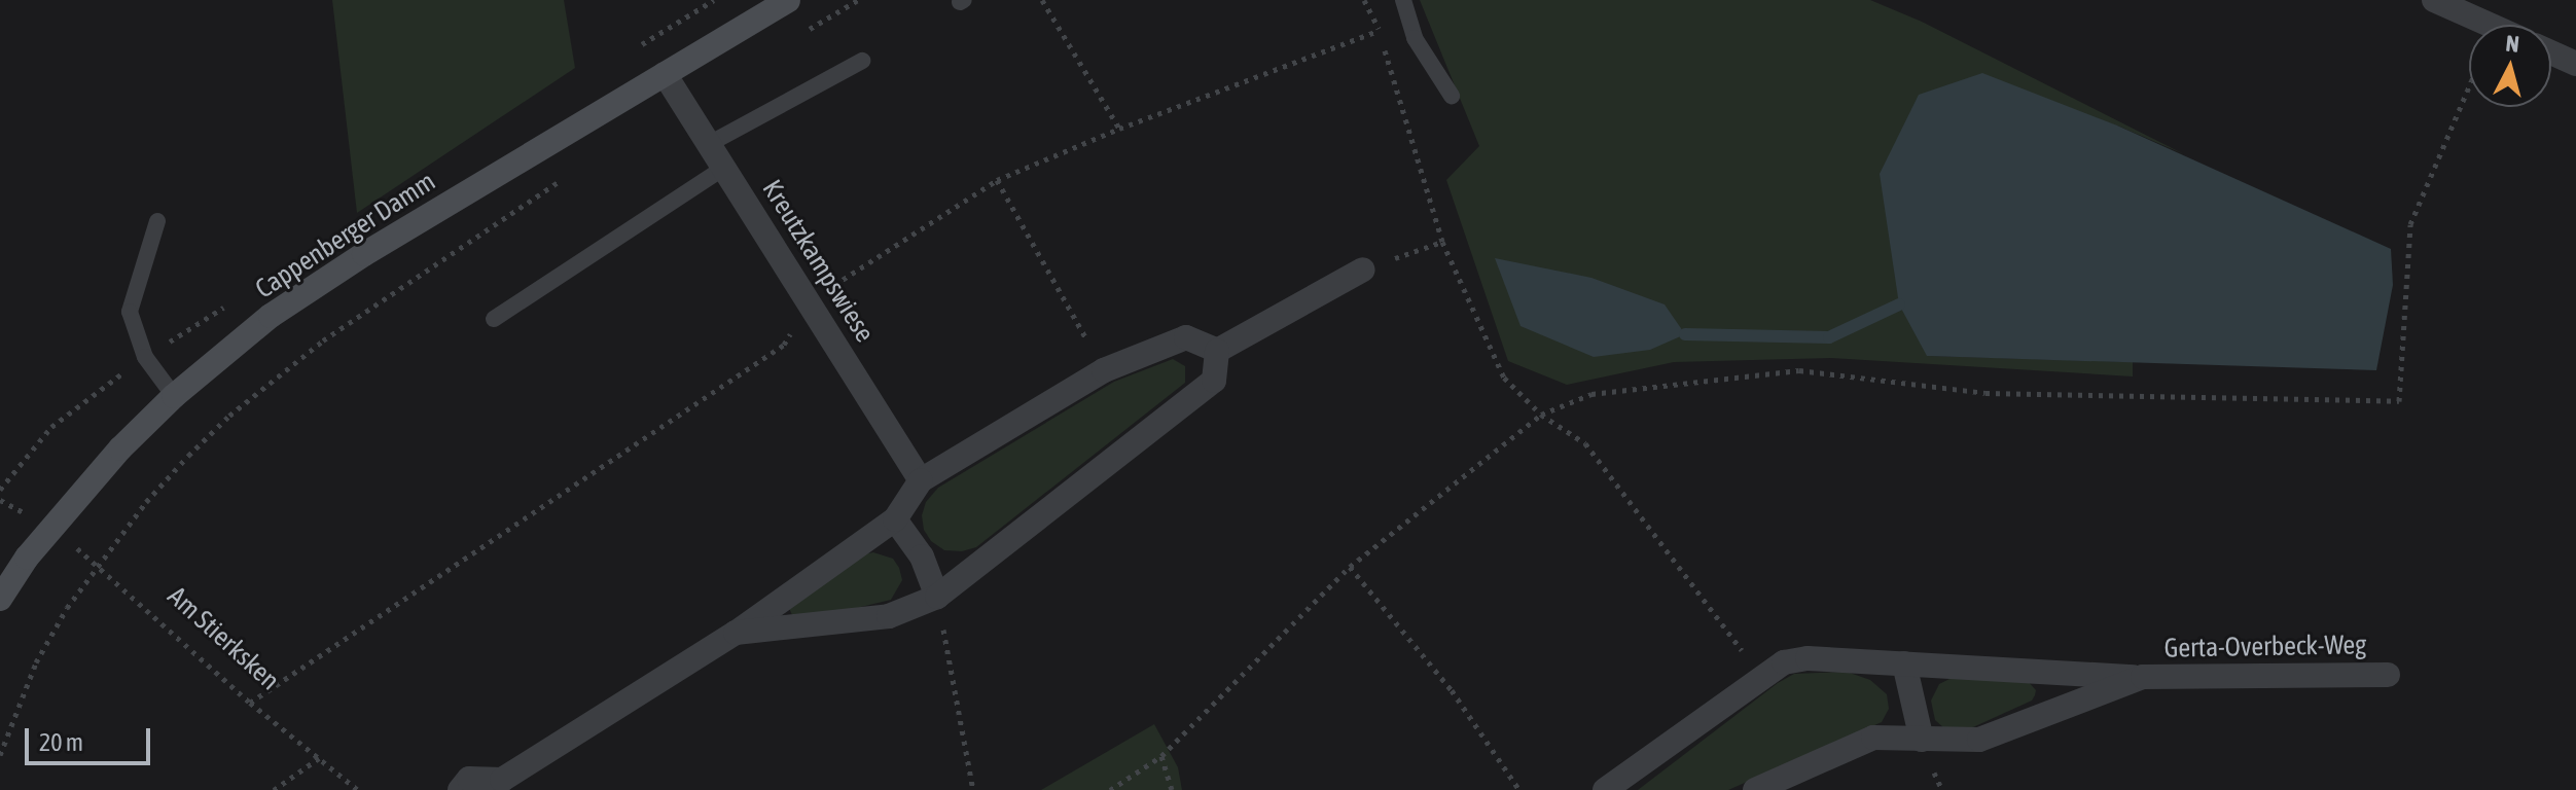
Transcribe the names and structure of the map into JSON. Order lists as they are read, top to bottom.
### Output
{
  "streets": {
    "main road": ["Cappenberger Damm"],
    "street": ["Kreutzkampswiese", "Gerta-Overbeck-Weg"],
    "path": ["Am Stierksken"]
  },
  "crossings": [
    ["Cappenberger Damm", "Kreutzkampswiese"],
    ["Cappenberger Damm", "Am Stierksken"]
  ],
  "scale_bar": "20 m",
  "north": "top"
}
